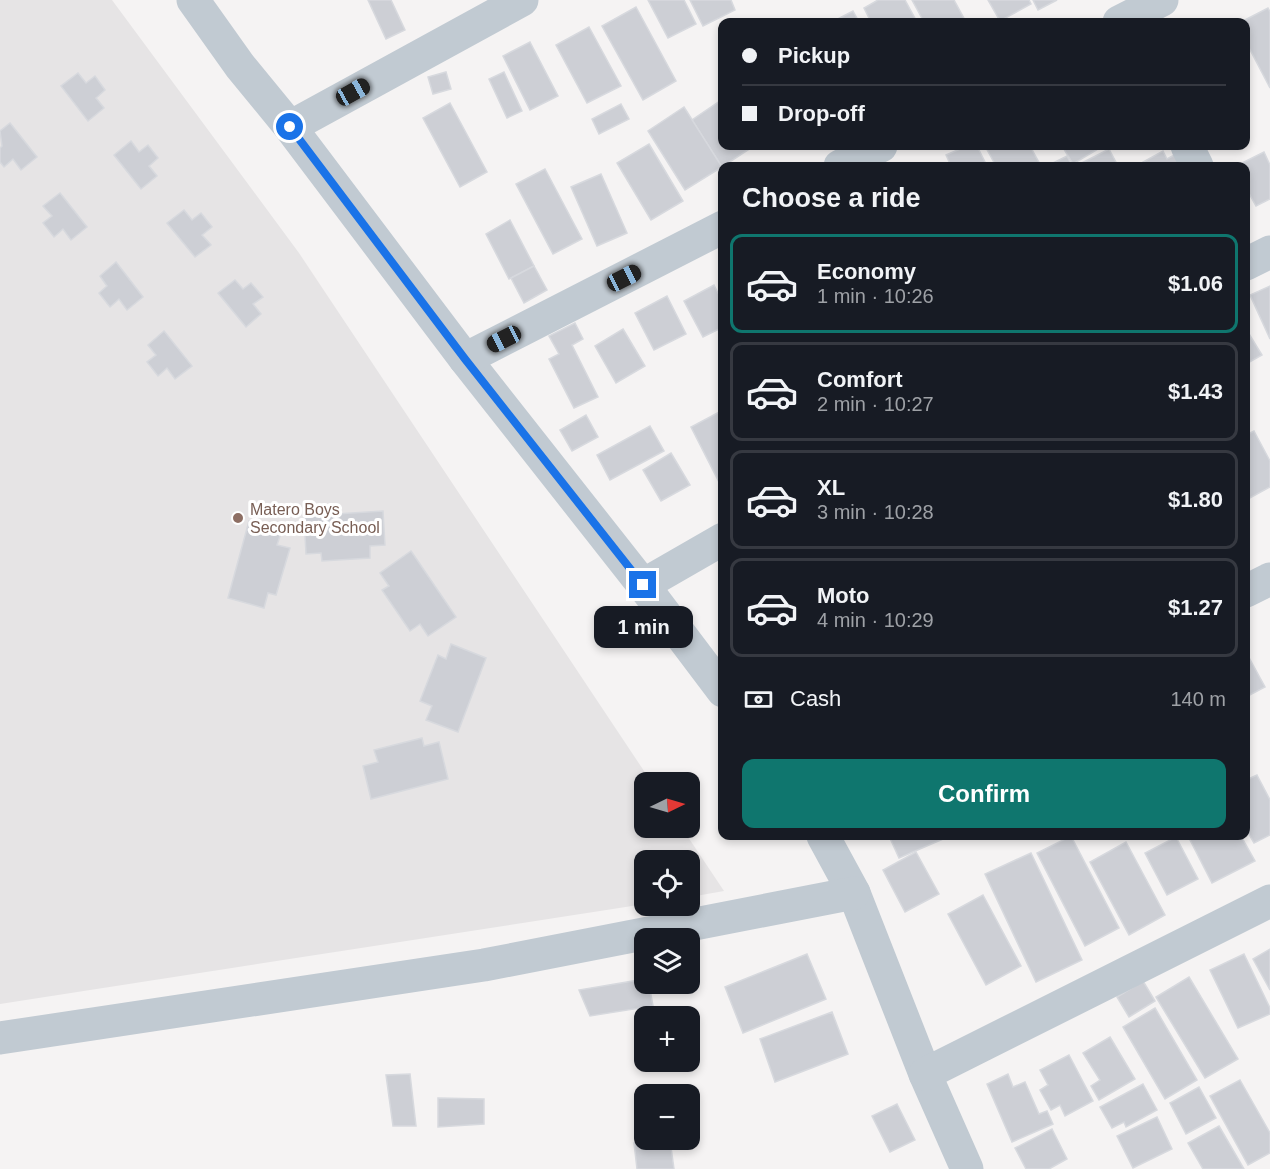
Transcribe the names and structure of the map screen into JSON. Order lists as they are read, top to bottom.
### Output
{
  "places": ["Matero Boys Secondary School"],
  "north": "right",
  "page": {
    "banner": ["Pickup", "Drop-off"],
    "heading": "Choose a ride",
    "list": [
      {
        "name": "Economy",
        "note": "1 min · 10:26",
        "value": "$1.06"
      },
      {
        "name": "Comfort",
        "note": "2 min · 10:27",
        "value": "$1.43"
      },
      {
        "name": "XL",
        "note": "3 min · 10:28",
        "value": "$1.80"
      },
      {
        "name": "Moto",
        "note": "4 min · 10:29",
        "value": "$1.27"
      }
    ],
    "bubble": "1 min",
    "pay": ["Cash", "140 m"],
    "buttons": "Confirm",
    "map_buttons": ["+", "−"]
  }
}
